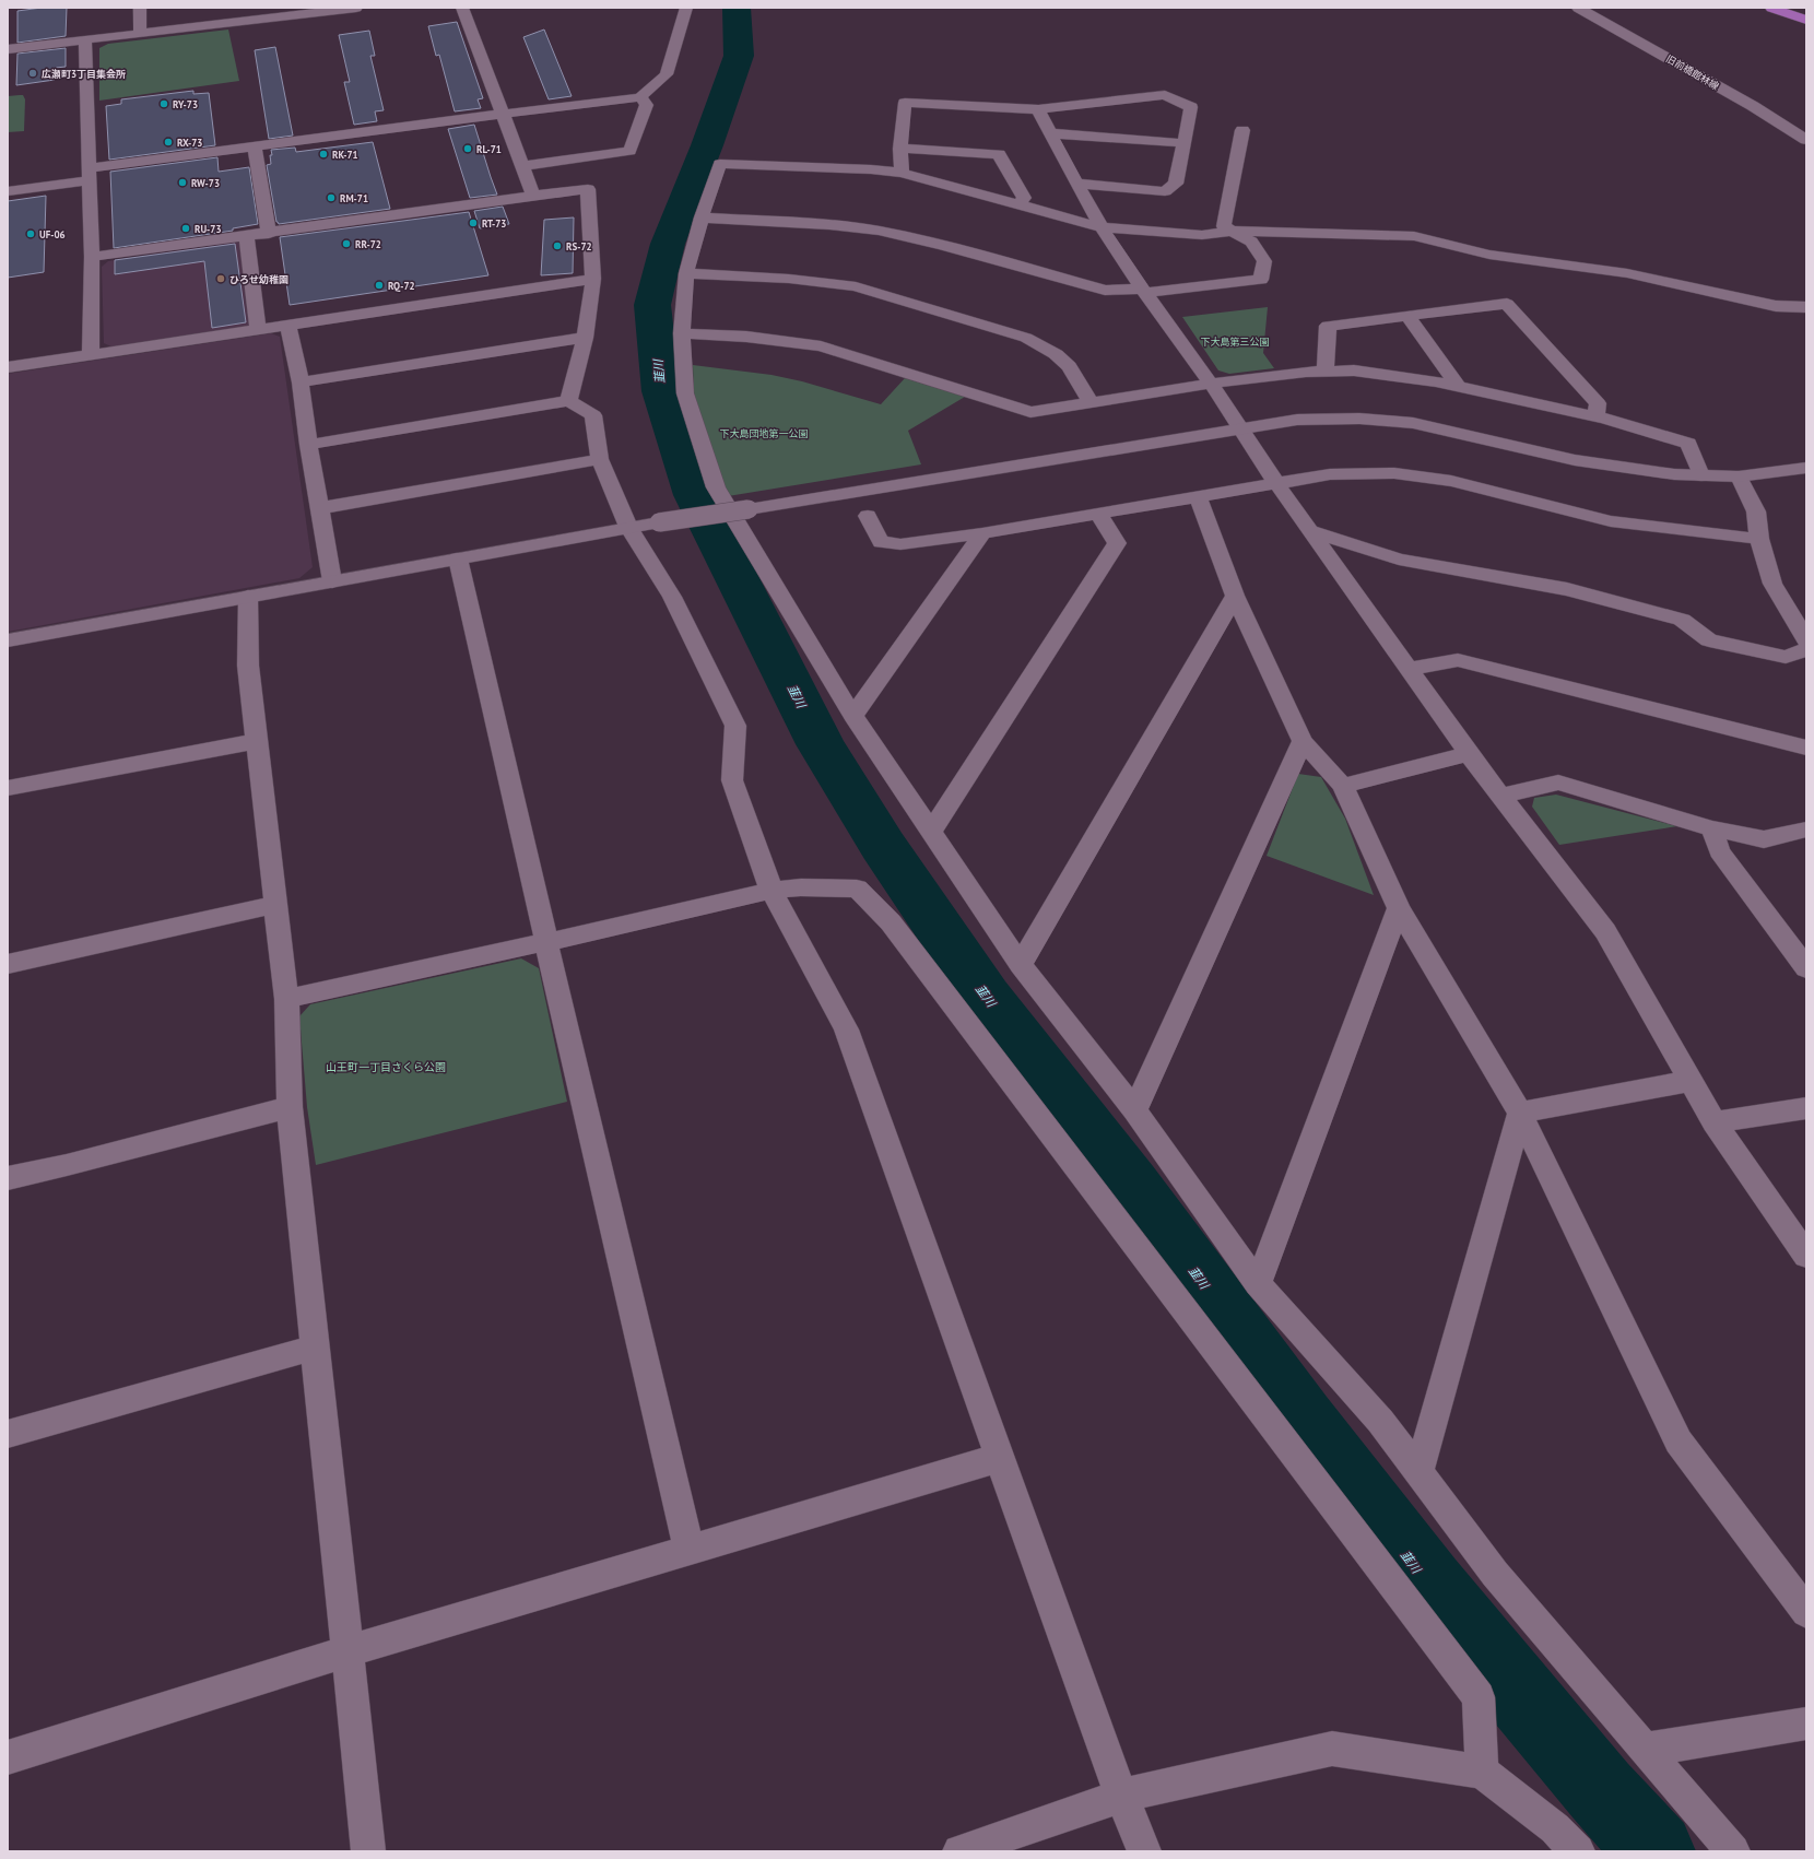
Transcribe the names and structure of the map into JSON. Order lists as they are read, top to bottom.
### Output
{
  "streets": {
    "street": ["旧前橋館林線"]
  },
  "water": ["韮川"],
  "parks": ["下大島第三公園", "下大島団地第一公園", "山王町一丁目さくら公園"],
  "places": [
    "広瀬町3丁目集会所",
    "RY-73",
    "RX-73",
    "RL-71",
    "RK-71",
    "RW-73",
    "RM-71",
    "RT-73",
    "RU-73",
    "UF-06",
    "RR-72",
    "RS-72",
    "ひろせ幼稚園",
    "RQ-72"
  ]
}
